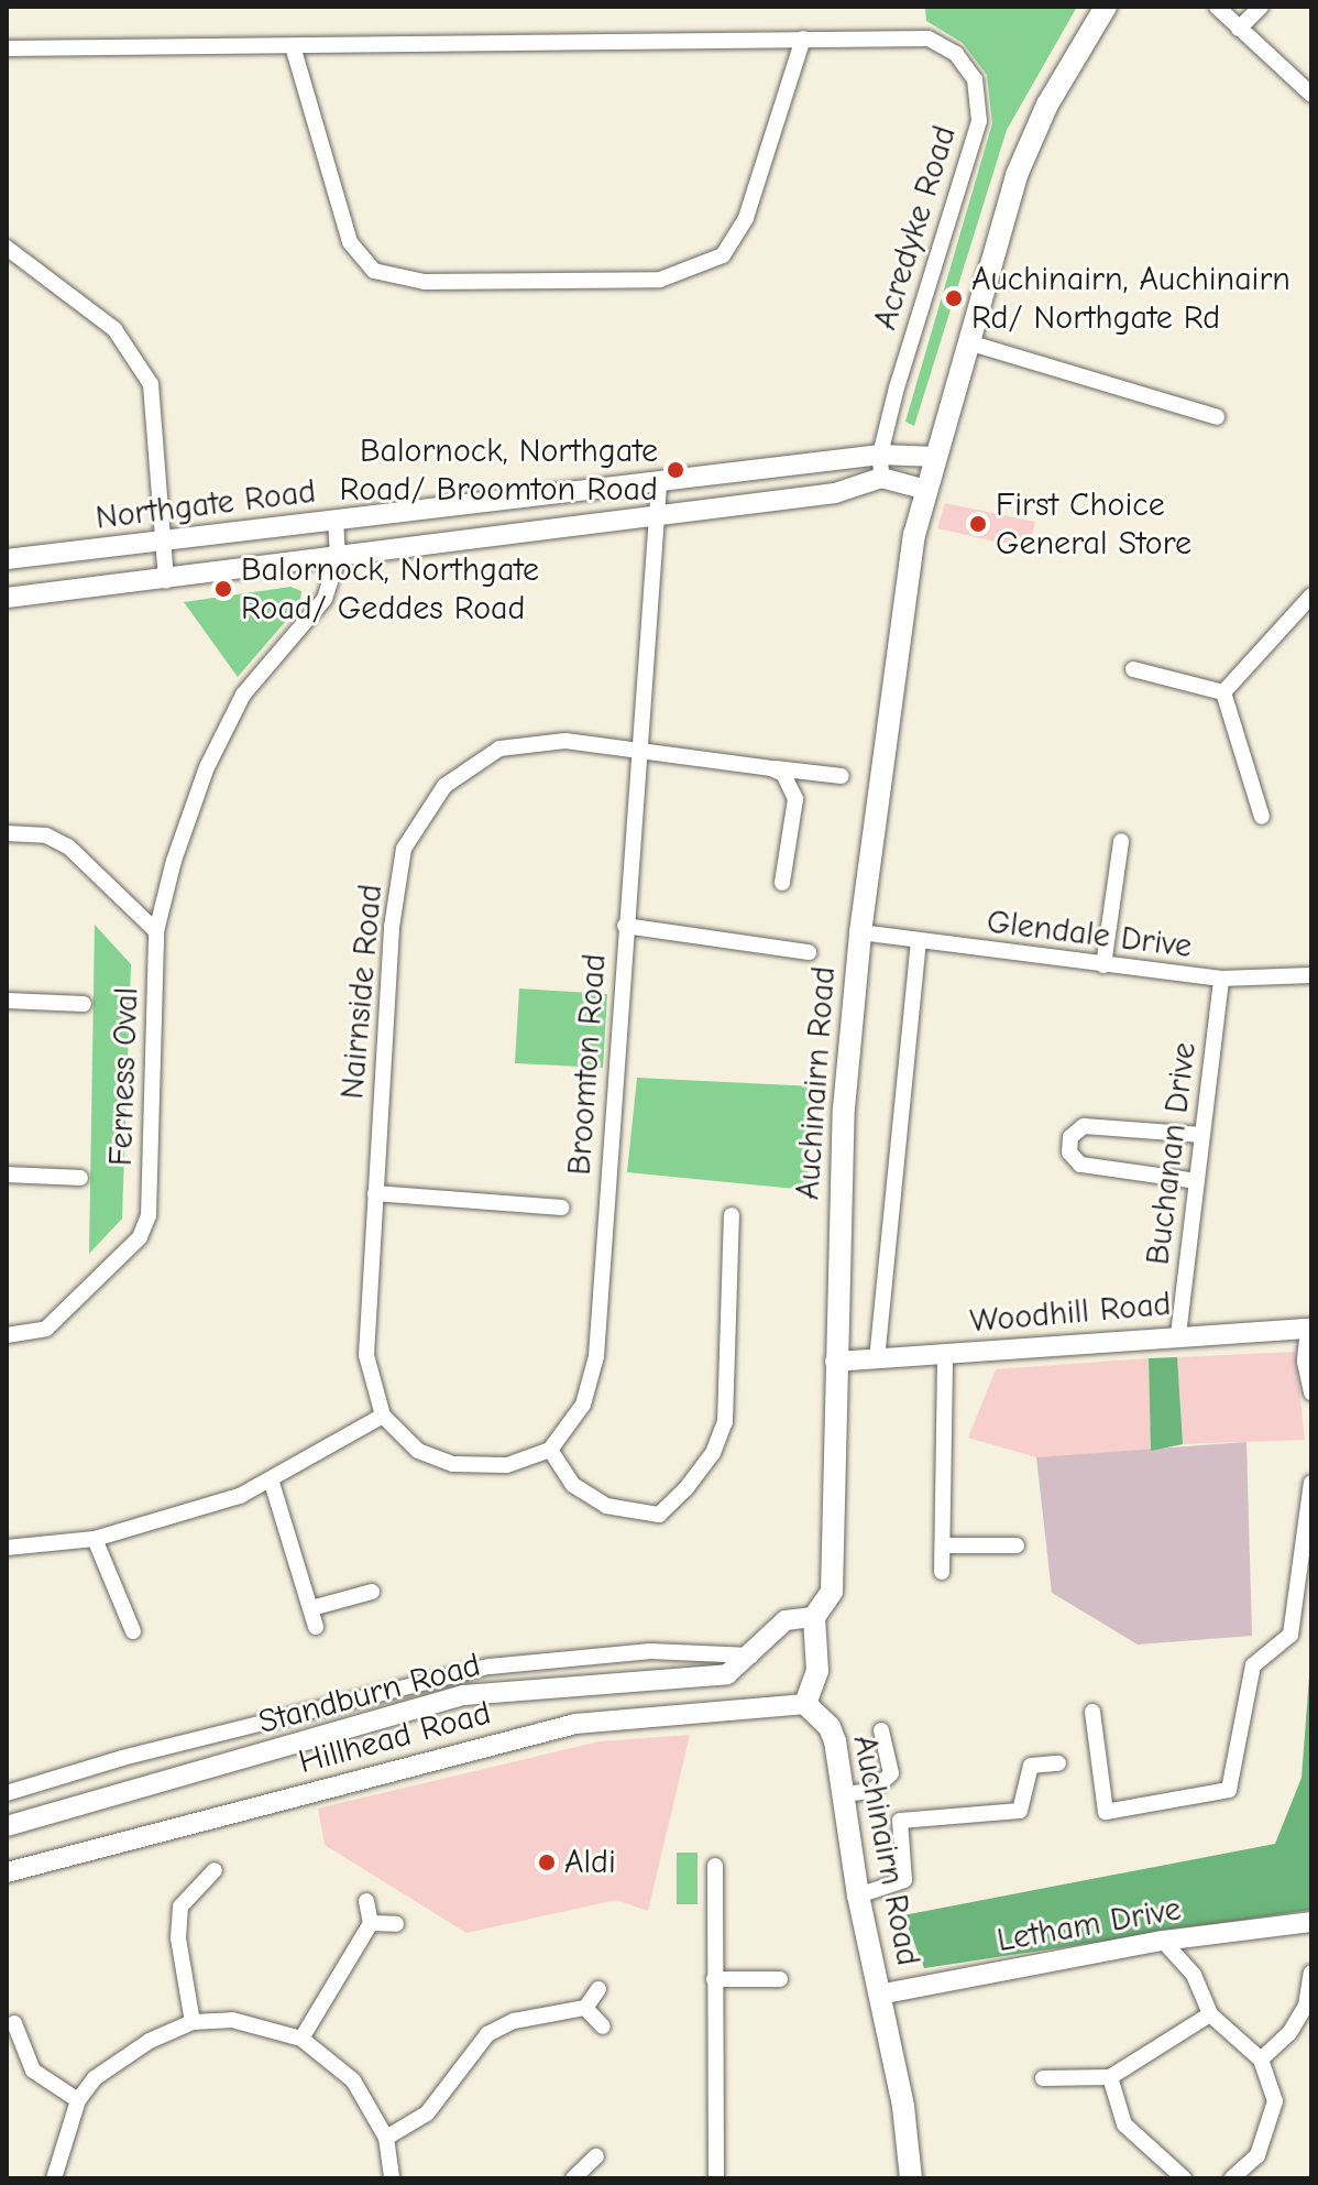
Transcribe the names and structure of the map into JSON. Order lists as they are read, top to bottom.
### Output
{
  "streets": {
    "main road": ["Auchinairn Road"],
    "street": [
      "Acredyke Road",
      "Northgate Road",
      "Glendale Drive",
      "Nairnside Road",
      "Broomton Road",
      "Ferness Oval",
      "Buchanan Drive",
      "Woodhill Road",
      "Standburn Road",
      "Hillhead Road",
      "Letham Drive"
    ]
  },
  "crossings": [
    ["Acredyke Road", "Northgate Road"],
    ["Northgate Road", "Broomton Road"],
    ["Northgate Road", "Ferness Oval"],
    ["Northgate Road", "Auchinairn Road"],
    ["Glendale Drive", "Auchinairn Road"],
    ["Glendale Drive", "Buchanan Drive"],
    ["Nairnside Road", "Broomton Road"],
    ["Auchinairn Road", "Woodhill Road"],
    ["Auchinairn Road", "Standburn Road"],
    ["Auchinairn Road", "Hillhead Road"],
    ["Auchinairn Road", "Letham Drive"],
    ["Buchanan Drive", "Woodhill Road"]
  ],
  "places": [
    "Auchinairn, Auchinairn Rd/ Northgate Rd",
    "Balornock, Northgate Road/ Broomton Road",
    "First Choice General Store",
    "Balornock, Northgate Road/ Geddes Road",
    "Aldi"
  ]
}
